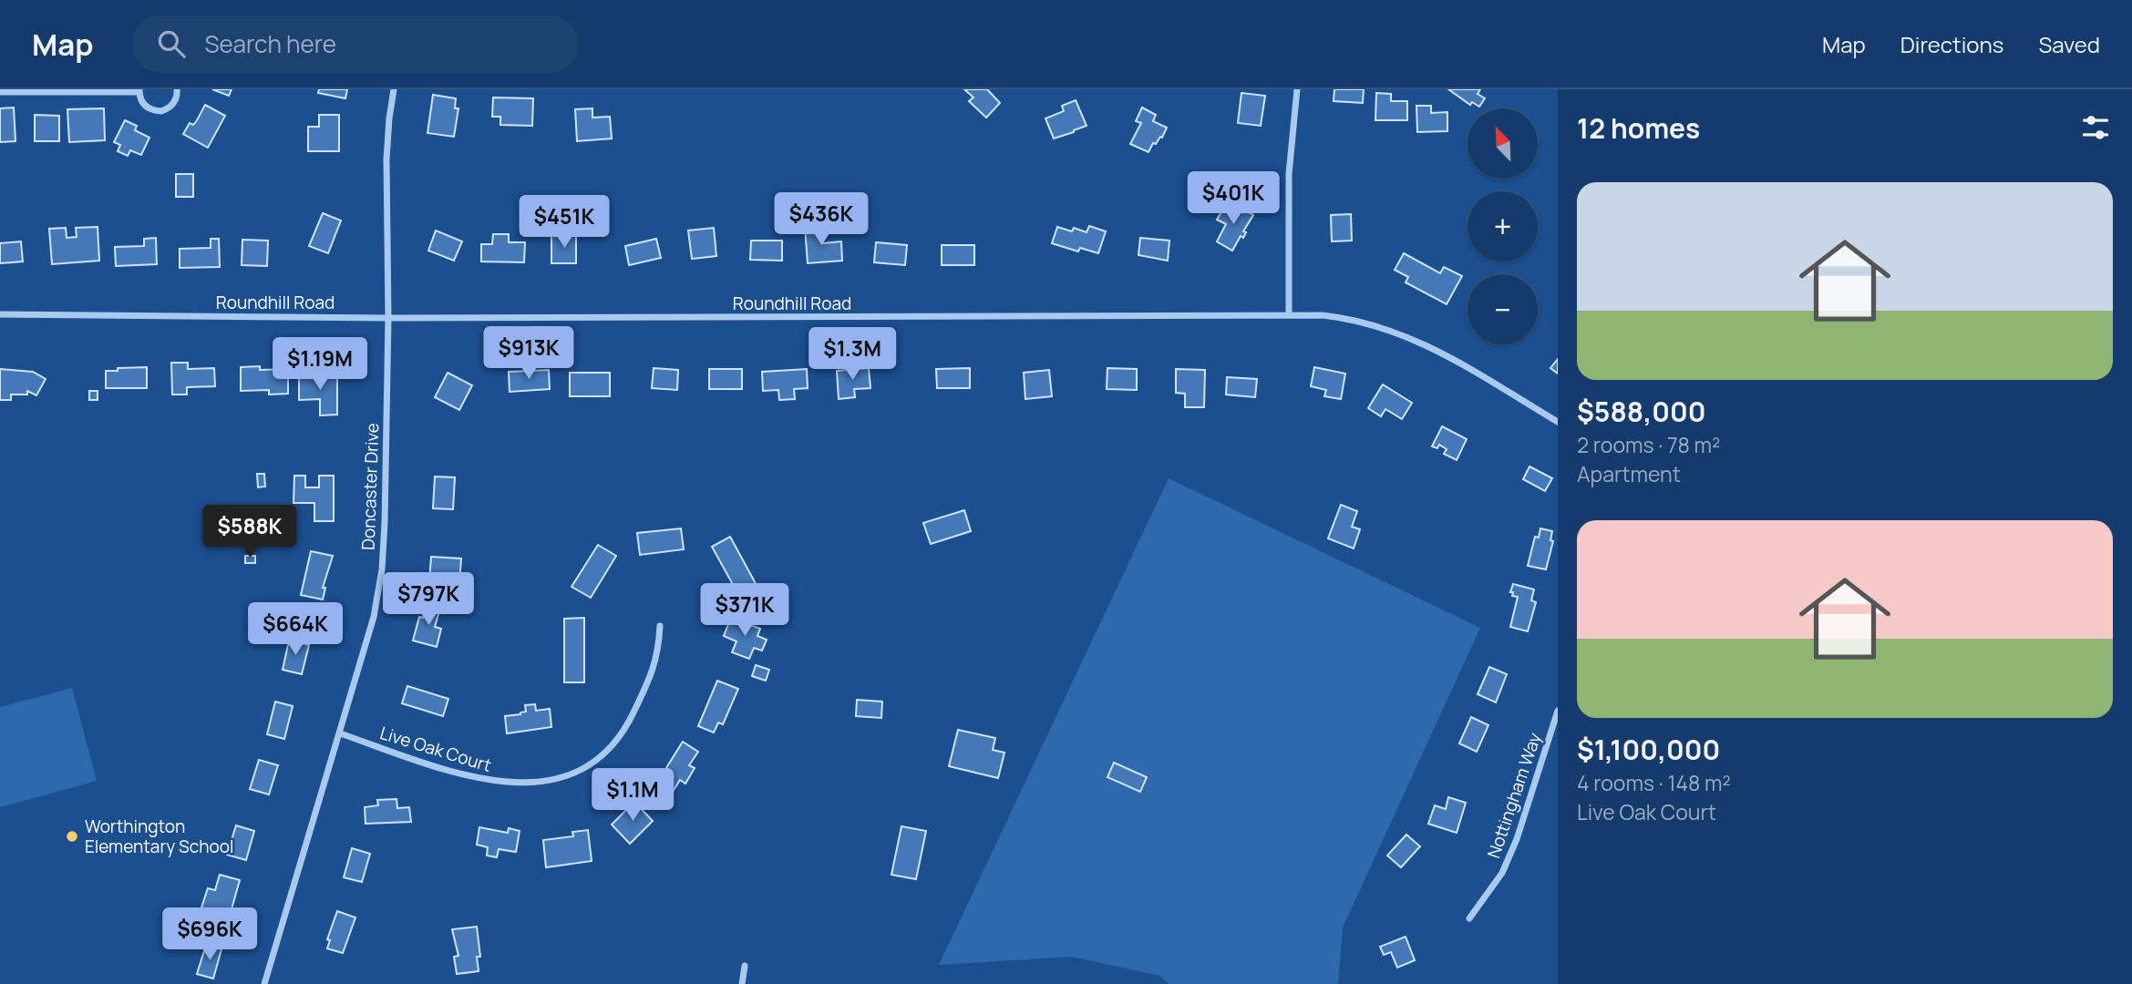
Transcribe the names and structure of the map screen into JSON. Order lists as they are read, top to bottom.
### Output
{
  "streets": {
    "street": [
      "Roundhill Road",
      "Doncaster Drive",
      "Live Oak Court",
      "Nottingham Way"
    ]
  },
  "crossings": [
    ["Roundhill Road", "Doncaster Drive"],
    ["Doncaster Drive", "Live Oak Court"]
  ],
  "places": ["Worthington Elementary School"],
  "north": "top left",
  "page": {
    "header": "Map",
    "search": "Search here",
    "nav": ["Map", "Directions", "Saved"],
    "heading": "12 homes",
    "map_buttons": ["+", "−"],
    "list": [
      {
        "name": "$588,000",
        "note": "2 rooms · 78 m² · Apartment"
      },
      {
        "name": "$1,100,000",
        "note": "4 rooms · 148 m² · Live Oak Court"
      }
    ],
    "price": [
      "$401K",
      "$436K",
      "$451K",
      "$913K",
      "$1.3M",
      "$1.19M",
      "$588K",
      "$797K",
      "$371K",
      "$664K",
      "$1.1M",
      "$696K"
    ]
  }
}
